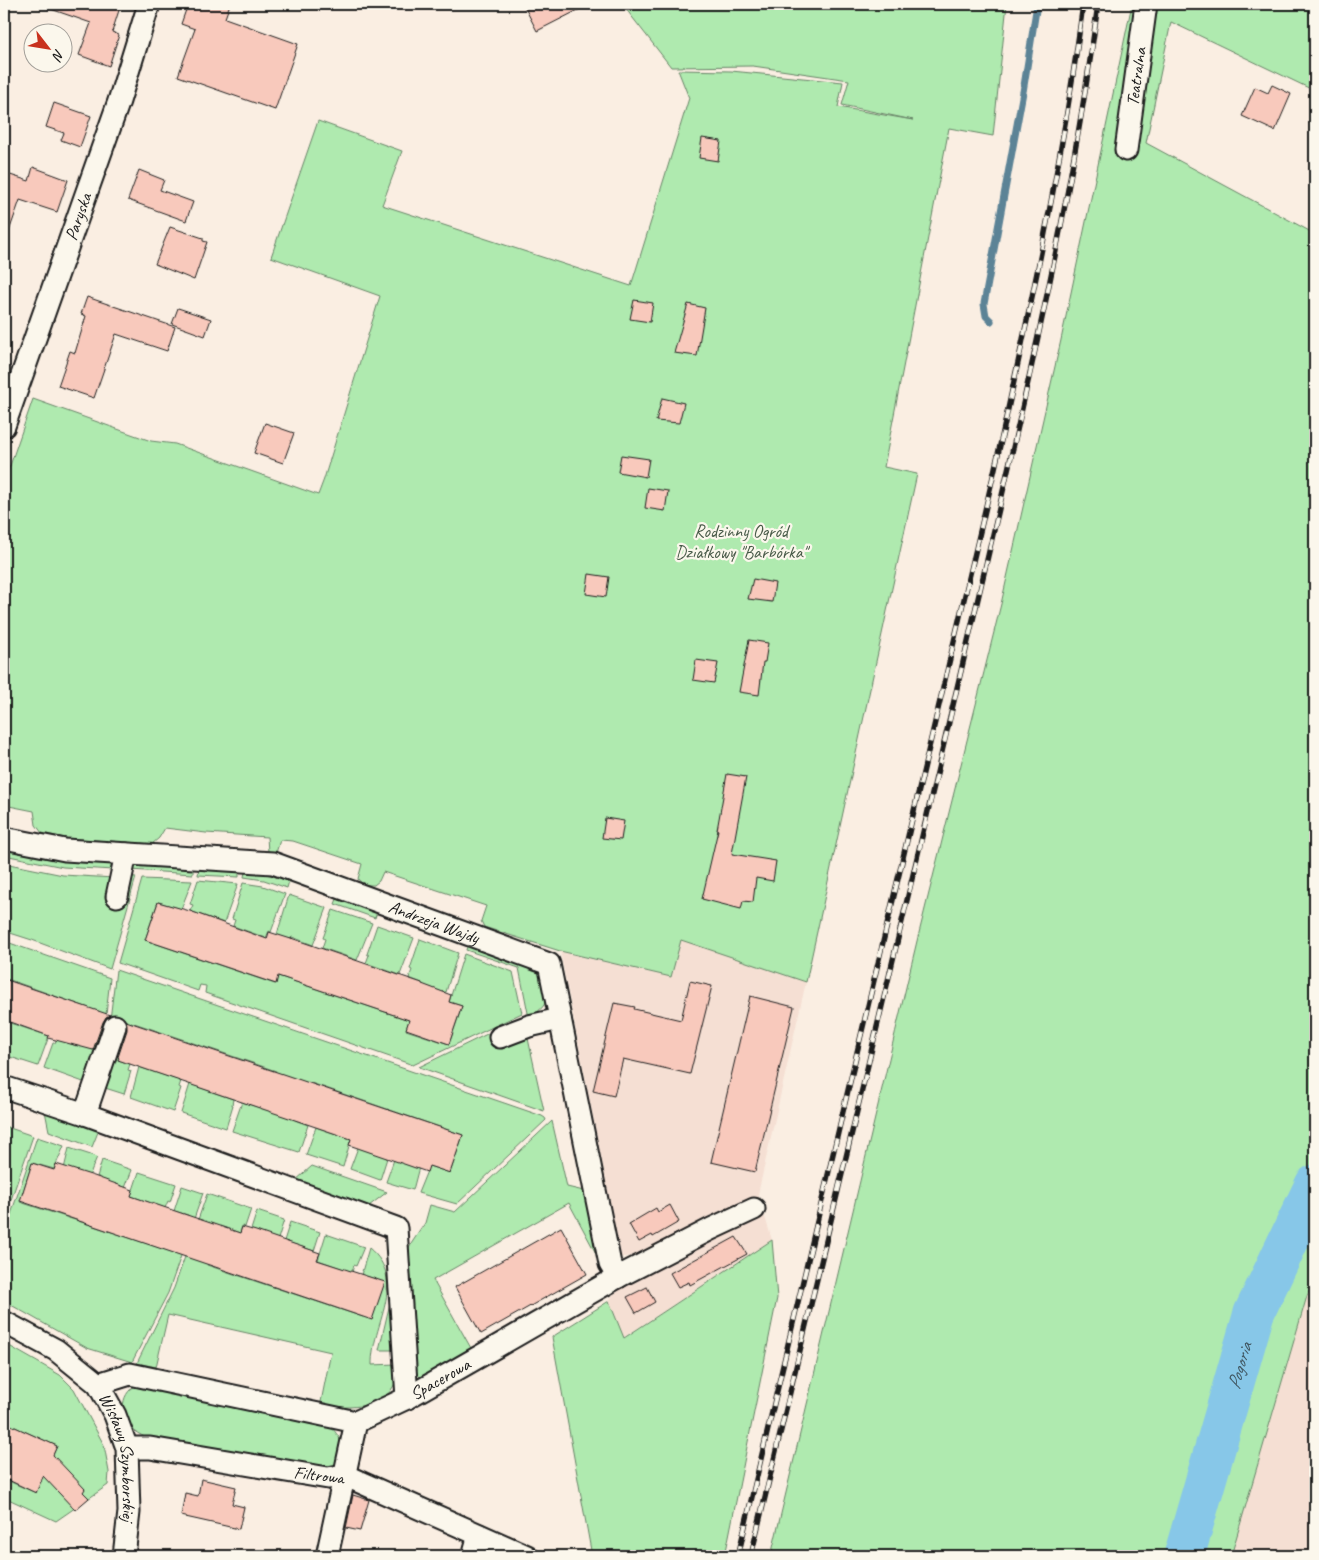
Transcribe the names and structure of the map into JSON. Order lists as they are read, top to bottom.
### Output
{
  "streets": {
    "street": [
      "Teatralna",
      "Paryska",
      "Andrzeja Wajdy",
      "Spacerowa",
      "Wisławy Szymborskiej",
      "Filtrowa"
    ]
  },
  "crossings": [
    ["Andrzeja Wajdy", "Spacerowa"],
    ["Wisławy Szymborskiej", "Filtrowa"]
  ],
  "water": ["Pogoria"],
  "parks": ["Rodzinny Ogród Działkowy \"Barbórka\""],
  "north": "bottom right"
}
